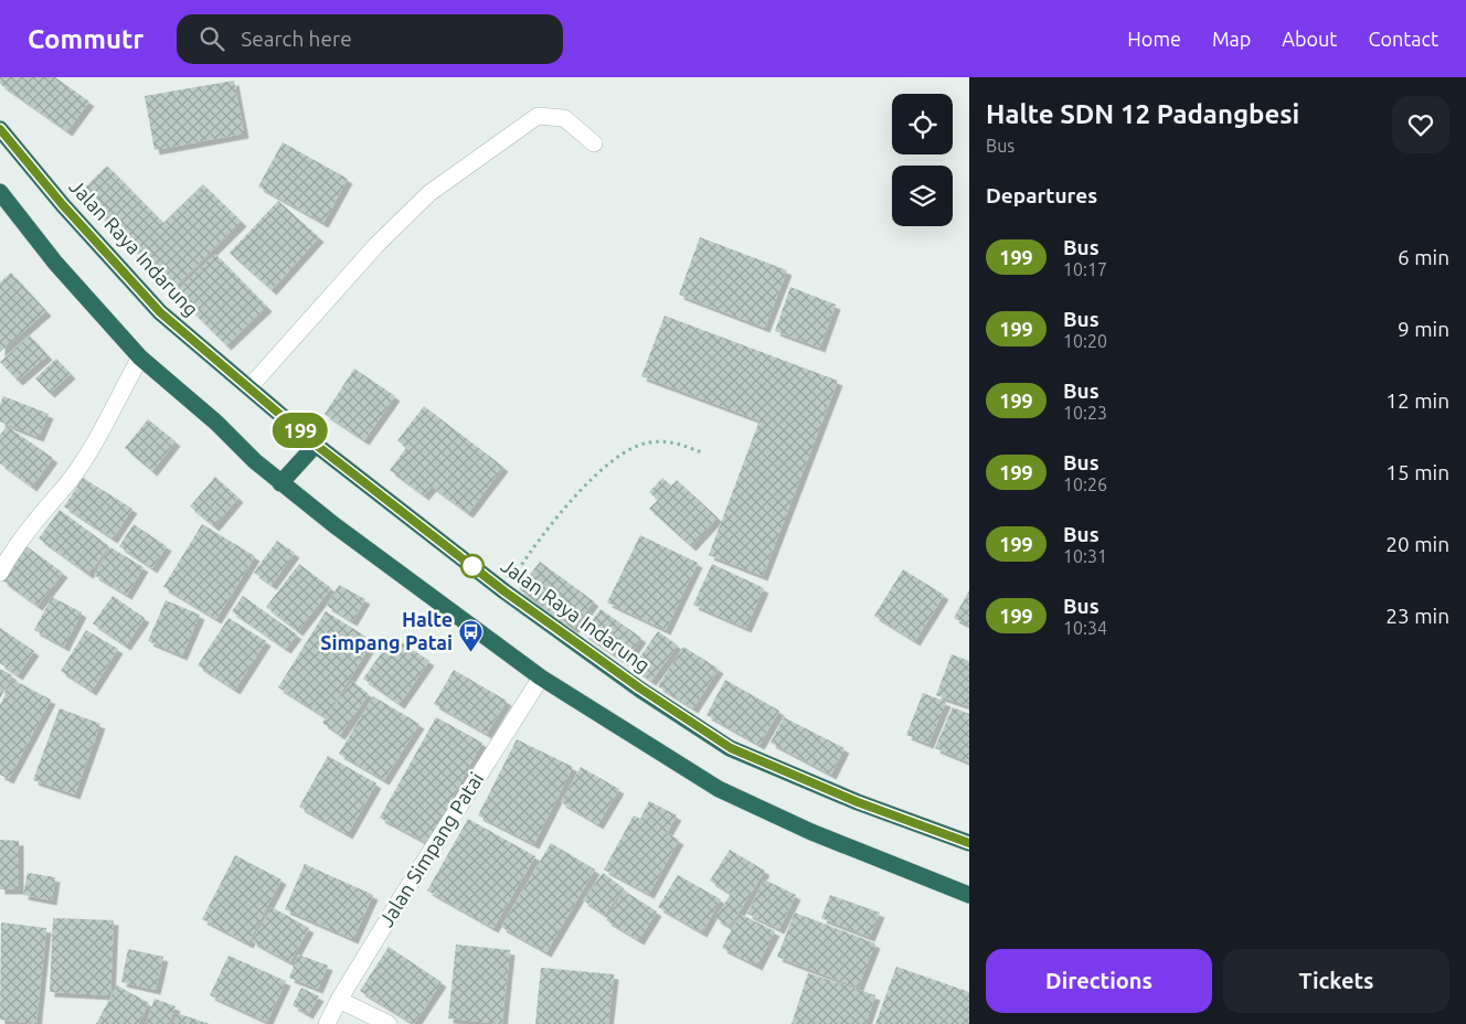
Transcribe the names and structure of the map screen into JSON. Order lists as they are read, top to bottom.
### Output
{
  "streets": {
    "highway": ["Jalan Raya Indarung"],
    "street": ["Jalan Simpang Patai"]
  },
  "places": {
    "bus stop": ["Halte Simpang Patai"]
  },
  "lines": ["bus line 199"],
  "page": {
    "header": "Commutr",
    "search": "Search here",
    "nav": [
      "Home",
      "Map",
      "About",
      "Contact"
    ],
    "on_map": "199",
    "heading": [
      ["Halte SDN 12 Padangbesi", "Bus"],
      "Departures"
    ],
    "list": [
      {
        "mark": "199",
        "name": "Bus",
        "note": "10:17",
        "value": "6 min"
      },
      {
        "mark": "199",
        "name": "Bus",
        "note": "10:20",
        "value": "9 min"
      },
      {
        "mark": "199",
        "name": "Bus",
        "note": "10:23",
        "value": "12 min"
      },
      {
        "mark": "199",
        "name": "Bus",
        "note": "10:26",
        "value": "15 min"
      },
      {
        "mark": "199",
        "name": "Bus",
        "note": "10:31",
        "value": "20 min"
      },
      {
        "mark": "199",
        "name": "Bus",
        "note": "10:34",
        "value": "23 min"
      }
    ],
    "buttons": ["Directions", "Tickets"]
  }
}
